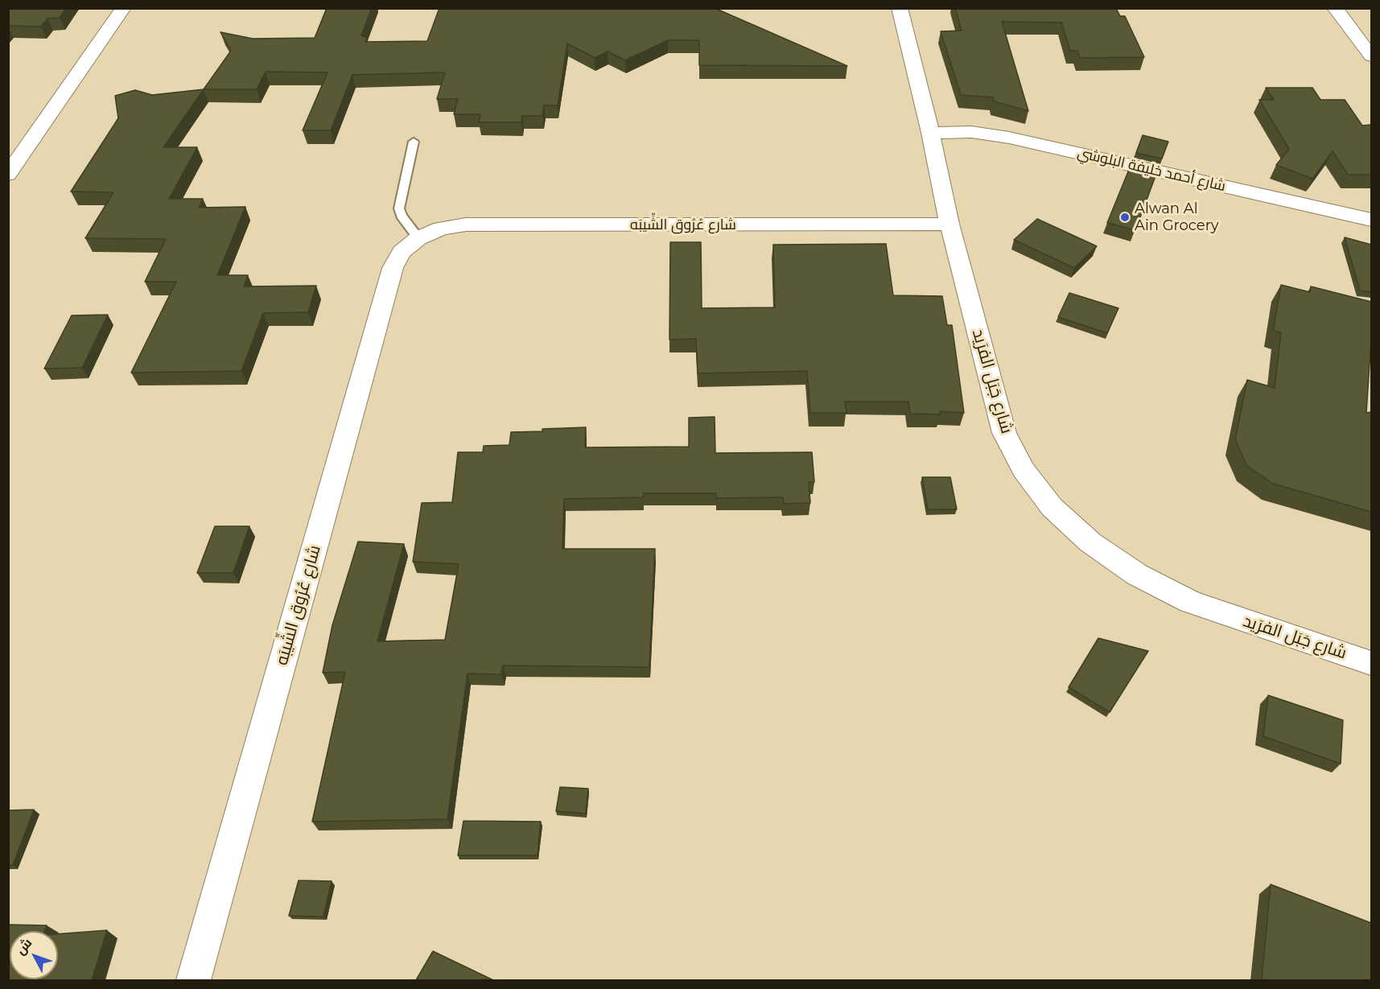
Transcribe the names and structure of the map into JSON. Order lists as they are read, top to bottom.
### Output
{
  "streets": {
    "street": ["شارع أحمد خليفة البلوشي", "شارع عُرُوق الشِّيبَه", "شارع جَبَل الفرَيد"]
  },
  "crossings": [
    ["شارع أحمد خليفة البلوشي", "شارع جَبَل الفرَيد"],
    ["شارع عُرُوق الشِّيبَه", "شارع جَبَل الفرَيد"]
  ],
  "places": ["Alwan Al Ain Grocery"],
  "north": "top left"
}
